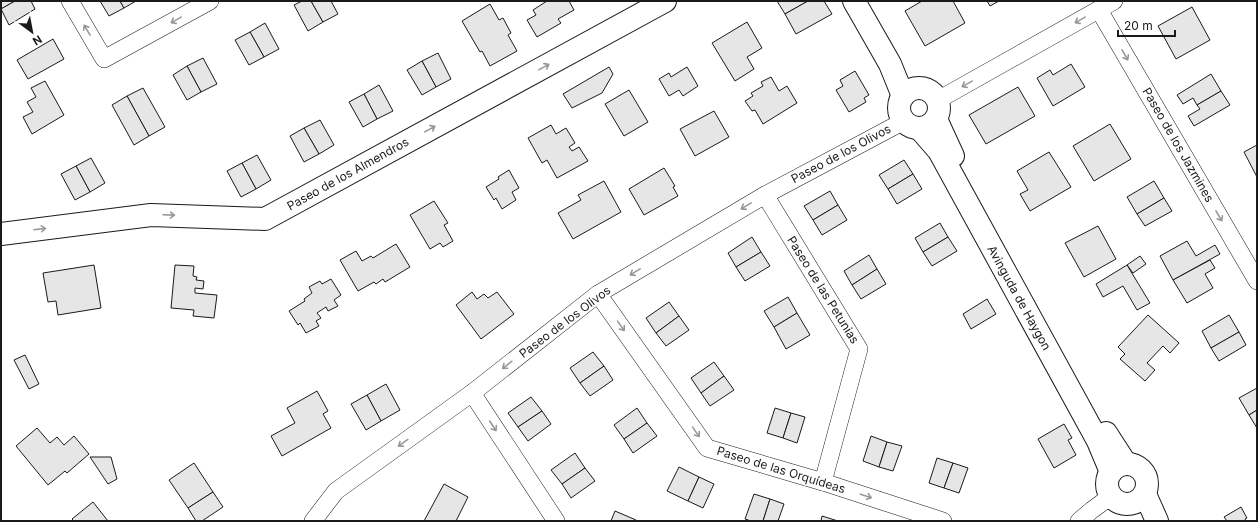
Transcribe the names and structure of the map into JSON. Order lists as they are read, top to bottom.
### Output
{
  "streets": {
    "street": [
      "Paseo de los Jazmines",
      "Paseo de los Olivos",
      "Paseo de los Almendros",
      "Paseo de las Petunias",
      "Avinguda de Haygon",
      "Paseo de las Orquídeas"
    ]
  },
  "crossings": [
    ["Paseo de los Jazmines", "Paseo de los Olivos"],
    ["Paseo de los Olivos", "Paseo de las Petunias"],
    ["Paseo de los Olivos", "Avinguda de Haygon"],
    ["Paseo de los Olivos", "Paseo de las Orquídeas"],
    ["Paseo de las Petunias", "Paseo de las Orquídeas"]
  ],
  "one_way": [
    "Paseo de los Jazmines",
    "Paseo de los Olivos",
    "Paseo de los Almendros",
    "Paseo de las Orquídeas"
  ],
  "scale_bar": "20 m",
  "north": "bottom right"
}
